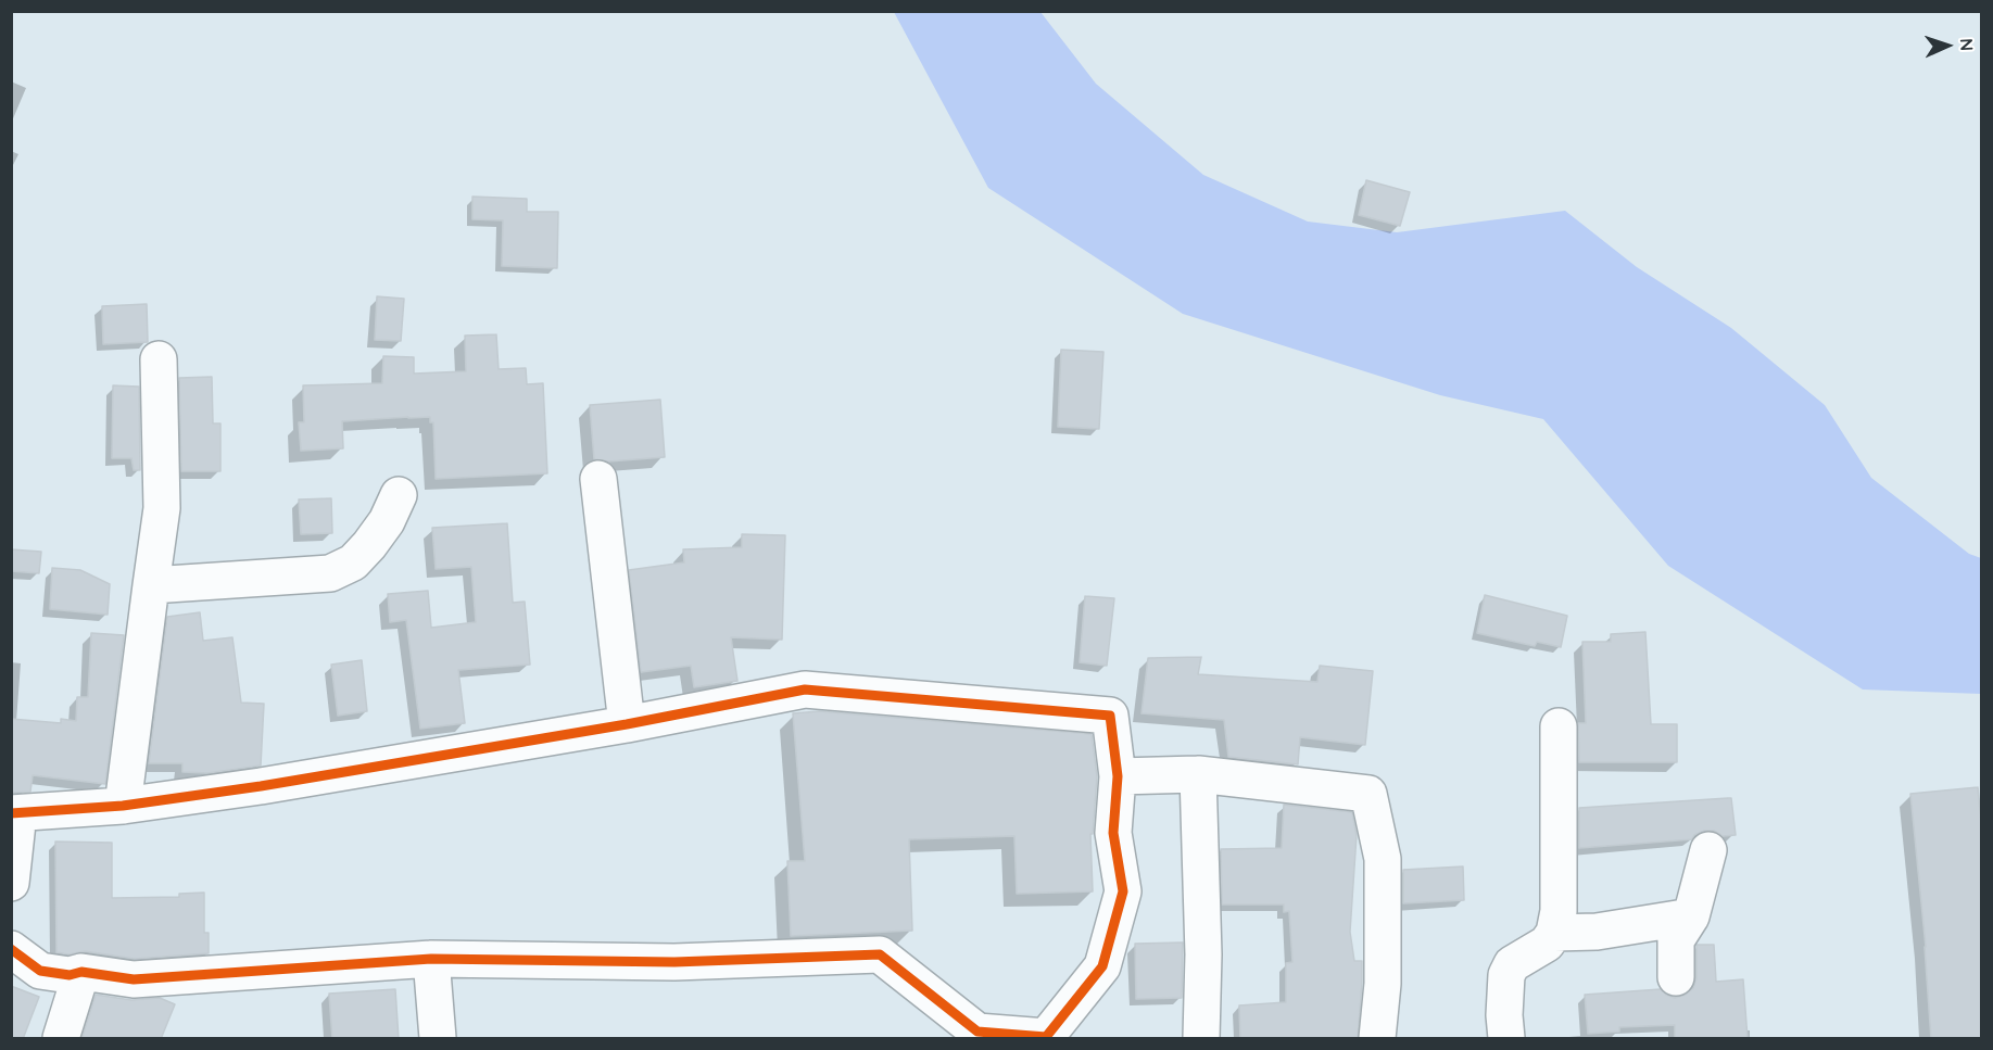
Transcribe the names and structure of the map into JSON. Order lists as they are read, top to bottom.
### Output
{
  "north": "right"
}
